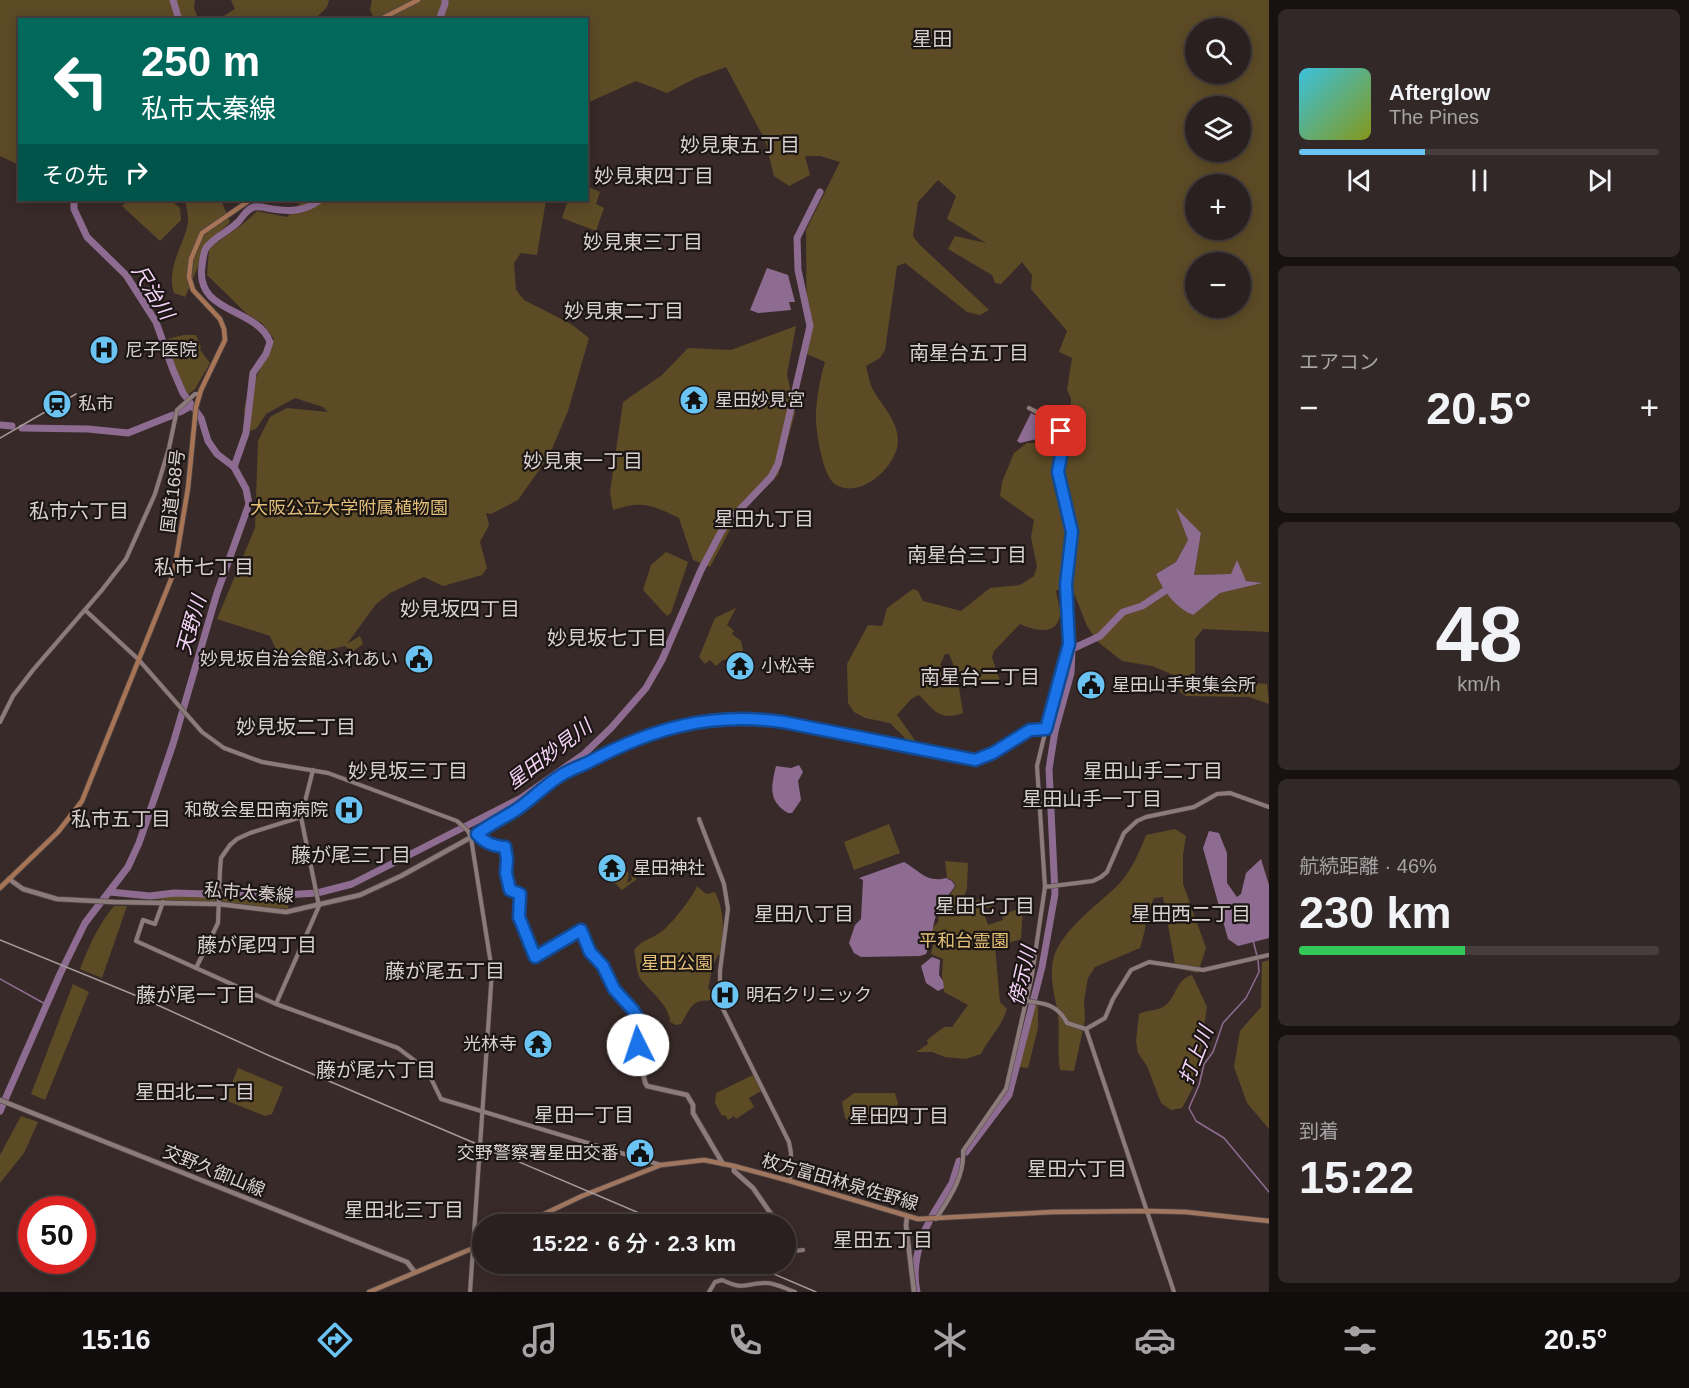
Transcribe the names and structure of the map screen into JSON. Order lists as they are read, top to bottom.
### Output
{
  "streets": {
    "highway": ["国道168号"],
    "main road": ["私市太秦線", "交野久御山線", "枚方富田林泉佐野線"]
  },
  "crossings": [
    ["国道168号", "私市太秦線"]
  ],
  "districts": [
    "星田",
    "妙見東五丁目",
    "妙見東四丁目",
    "妙見東三丁目",
    "妙見東二丁目",
    "南星台五丁目",
    "妙見東一丁目",
    "私市六丁目",
    "星田九丁目",
    "南星台三丁目",
    "私市七丁目",
    "妙見坂四丁目",
    "妙見坂七丁目",
    "南星台二丁目",
    "妙見坂二丁目",
    "妙見坂三丁目",
    "星田山手二丁目",
    "星田山手一丁目",
    "私市五丁目",
    "藤が尾三丁目",
    "星田七丁目",
    "星田八丁目",
    "星田西二丁目",
    "藤が尾四丁目",
    "藤が尾五丁目",
    "藤が尾一丁目",
    "藤が尾六丁目",
    "星田北二丁目",
    "星田一丁目",
    "星田四丁目",
    "星田六丁目",
    "星田北三丁目",
    "星田五丁目"
  ],
  "water": [
    "尺治川",
    "天野川",
    "星田妙見川",
    "傍示川",
    "打上川"
  ],
  "parks": ["大阪公立大学附属植物園", "平和台霊園", "星田公園"],
  "places": {
    "hospital": ["尼子医院", "和敬会星田南病院", "明石クリニック"],
    "temple": [
      "星田妙見宮",
      "小松寺",
      "星田神社",
      "光林寺"
    ],
    "station": ["私市"],
    "public building": ["妙見坂自治会館ふれあい", "星田山手東集会所", "交野警察署星田交番"]
  },
  "page": {
    "map_buttons": ["+", "−"],
    "turn": ["250 m", "私市太秦線"],
    "song": ["Afterglow", "The Pines"],
    "then": "その先",
    "tile": [
      "エアコン",
      ["48", "km/h"],
      ["航続距離 · 46%", "230 km"],
      ["到着", "15:22"]
    ],
    "heat": ["−", "20.5°", "+"],
    "limit": "50",
    "trip": "15:22 · 6 分 · 2.3 km",
    "tabs": ["15:16", "20.5°"]
  }
}
